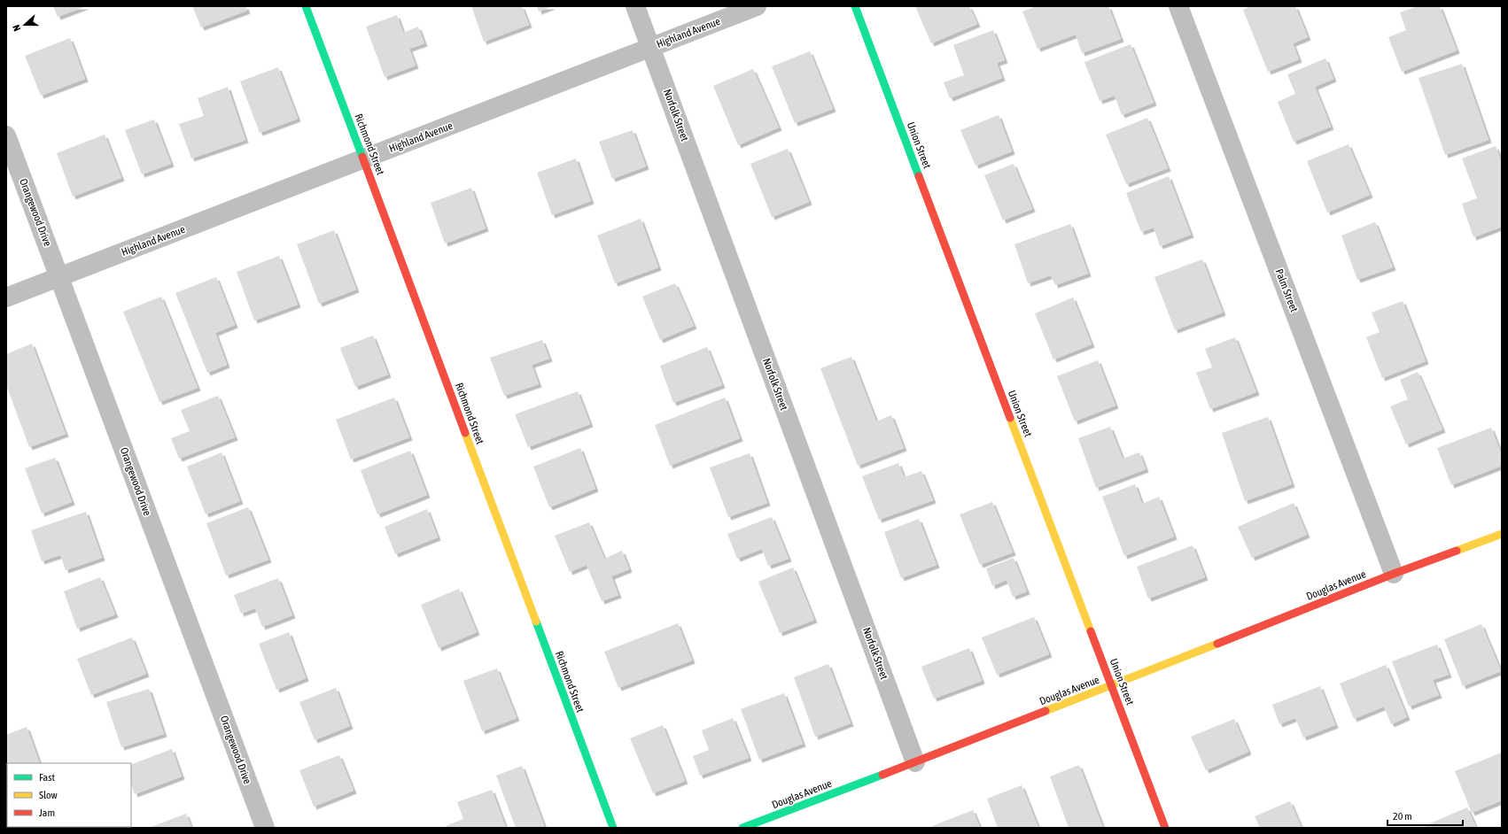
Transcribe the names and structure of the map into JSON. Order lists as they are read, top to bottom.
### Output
{
  "streets": {
    "street": [
      "Highland Avenue",
      "Norfolk Street",
      "Richmond Street",
      "Union Street",
      "Orangewood Drive",
      "Palm Street",
      "Douglas Avenue"
    ]
  },
  "crossings": [
    ["Highland Avenue", "Norfolk Street"],
    ["Highland Avenue", "Richmond Street"],
    ["Highland Avenue", "Orangewood Drive"],
    ["Norfolk Street", "Douglas Avenue"],
    ["Union Street", "Douglas Avenue"],
    ["Palm Street", "Douglas Avenue"]
  ],
  "legend": ["Fast", "Slow", "Jam"],
  "scale_bar": "20 m",
  "north": "left"
}
